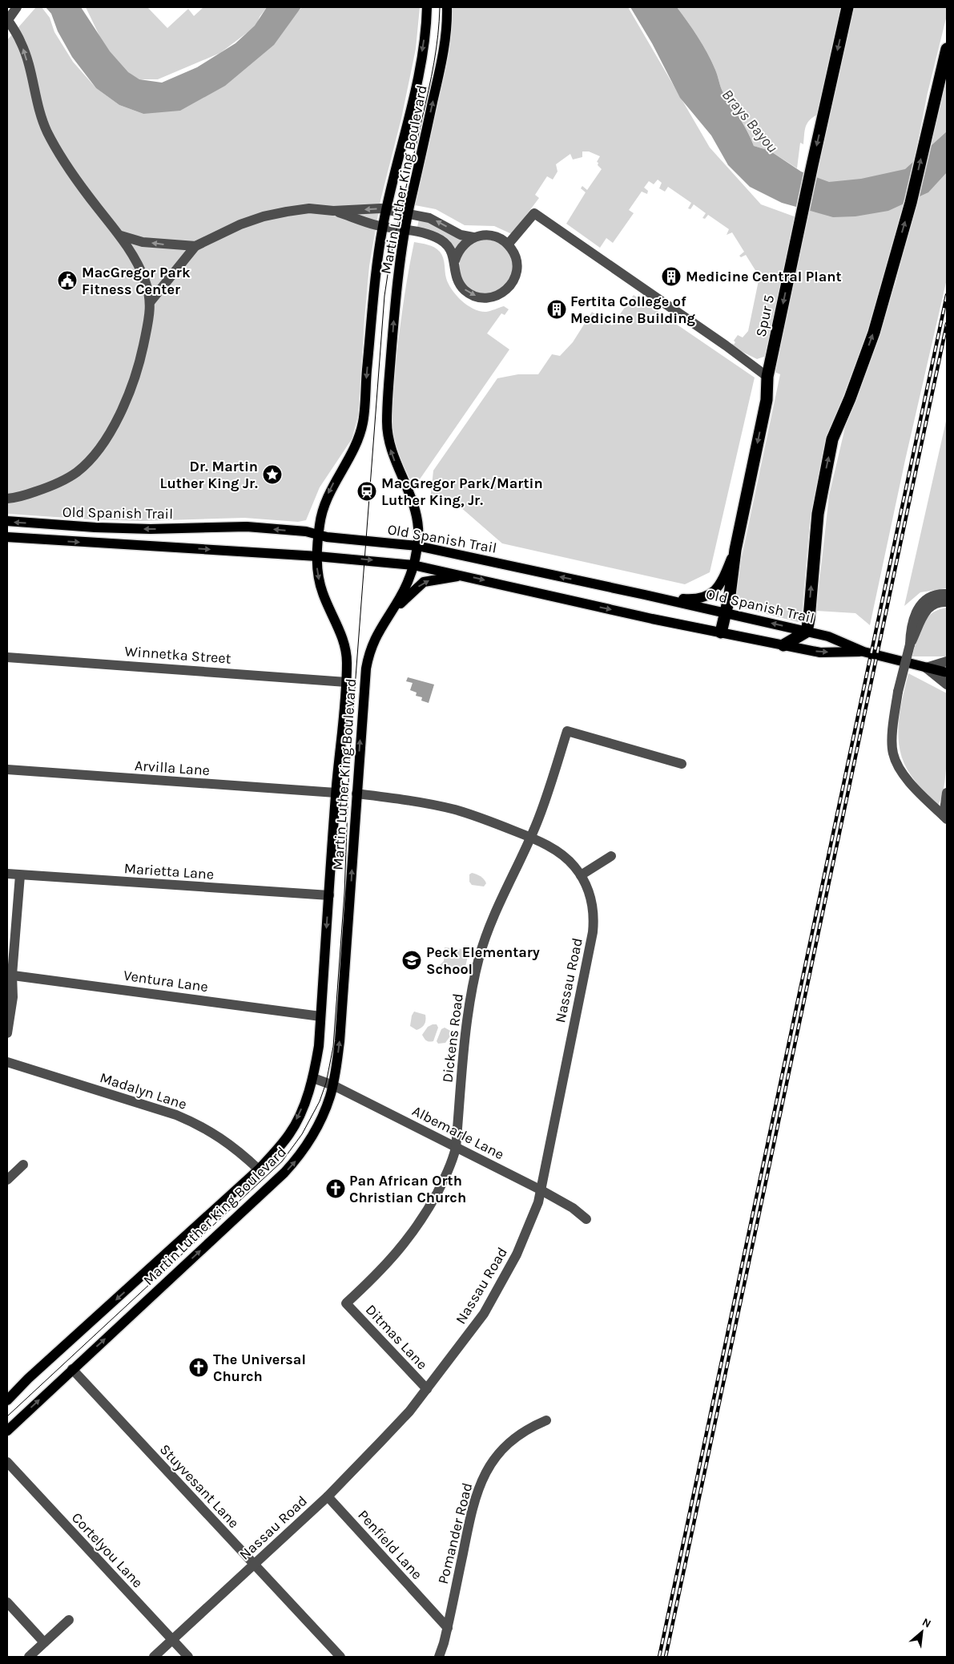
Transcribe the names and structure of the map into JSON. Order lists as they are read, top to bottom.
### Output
{
  "streets": {
    "highway": ["Spur 5"],
    "main road": ["Martin Luther King Boulevard", "Old Spanish Trail"],
    "street": [
      "Winnetka Street",
      "Arvilla Lane",
      "Marietta Lane",
      "Nassau Road",
      "Ventura Lane",
      "Dickens Road",
      "Madalyn Lane",
      "Albemarle Lane",
      "Ditmas Lane",
      "Stuyvesant Lane",
      "Pomander Road",
      "Penfield Lane",
      "Cortelyou Lane"
    ]
  },
  "crossings": [
    ["Martin Luther King Boulevard", "Old Spanish Trail"],
    ["Martin Luther King Boulevard", "Winnetka Street"],
    ["Martin Luther King Boulevard", "Arvilla Lane"],
    ["Martin Luther King Boulevard", "Marietta Lane"],
    ["Martin Luther King Boulevard", "Ventura Lane"],
    ["Martin Luther King Boulevard", "Madalyn Lane"],
    ["Martin Luther King Boulevard", "Albemarle Lane"],
    ["Martin Luther King Boulevard", "Stuyvesant Lane"],
    ["Spur 5", "Old Spanish Trail"],
    ["Nassau Road", "Dickens Road"],
    ["Nassau Road", "Albemarle Lane"],
    ["Nassau Road", "Ditmas Lane"],
    ["Nassau Road", "Stuyvesant Lane"],
    ["Nassau Road", "Penfield Lane"],
    ["Nassau Road", "Cortelyou Lane"],
    ["Dickens Road", "Albemarle Lane"],
    ["Dickens Road", "Ditmas Lane"],
    ["Pomander Road", "Penfield Lane"]
  ],
  "water": ["Brays Bayou"],
  "places": {
    "building": ["Medicine Central Plant", "Fertita College of Medicine Building"],
    "public building": ["MacGregor Park Fitness Center"],
    "place": ["Dr. Martin Luther King Jr."],
    "station": ["MacGregor Park/Martin Luther King, Jr."],
    "school or university": ["Peck Elementary School"],
    "church": ["Pan African Orth Christian Church", "The Universal Church"]
  },
  "north": "top right"
}
